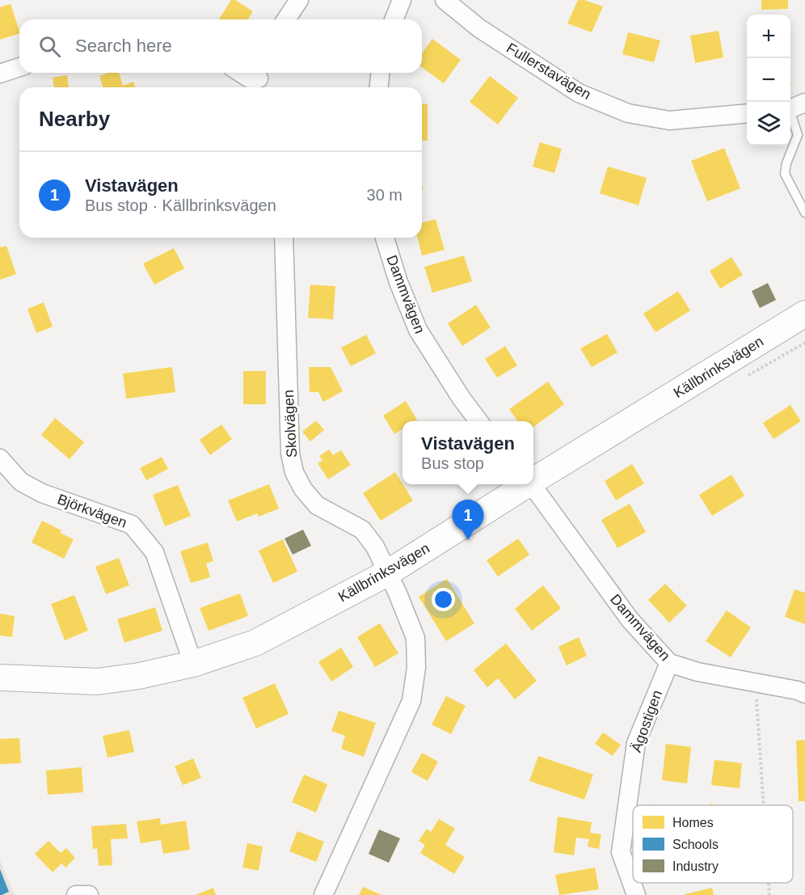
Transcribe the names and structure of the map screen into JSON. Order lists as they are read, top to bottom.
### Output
{
  "streets": {
    "street": [
      "Fullerstavägen",
      "Dammvägen",
      "Källbrinksvägen",
      "Skolvägen",
      "Björkvägen",
      "Ägostigen"
    ]
  },
  "crossings": [
    ["Dammvägen", "Ägostigen"],
    ["Källbrinksvägen", "Skolvägen"],
    ["Källbrinksvägen", "Björkvägen"]
  ],
  "legend": ["Homes", "Schools", "Industry"],
  "page": {
    "map_buttons": ["+", "−"],
    "search": "Search here",
    "heading": "Nearby",
    "list": [
      {
        "mark": "1",
        "name": "Vistavägen",
        "note": "Bus stop · Källbrinksvägen",
        "value": "30 m"
      }
    ],
    "popup": ["Vistavägen", "Bus stop"],
    "pins": "1"
  }
}
